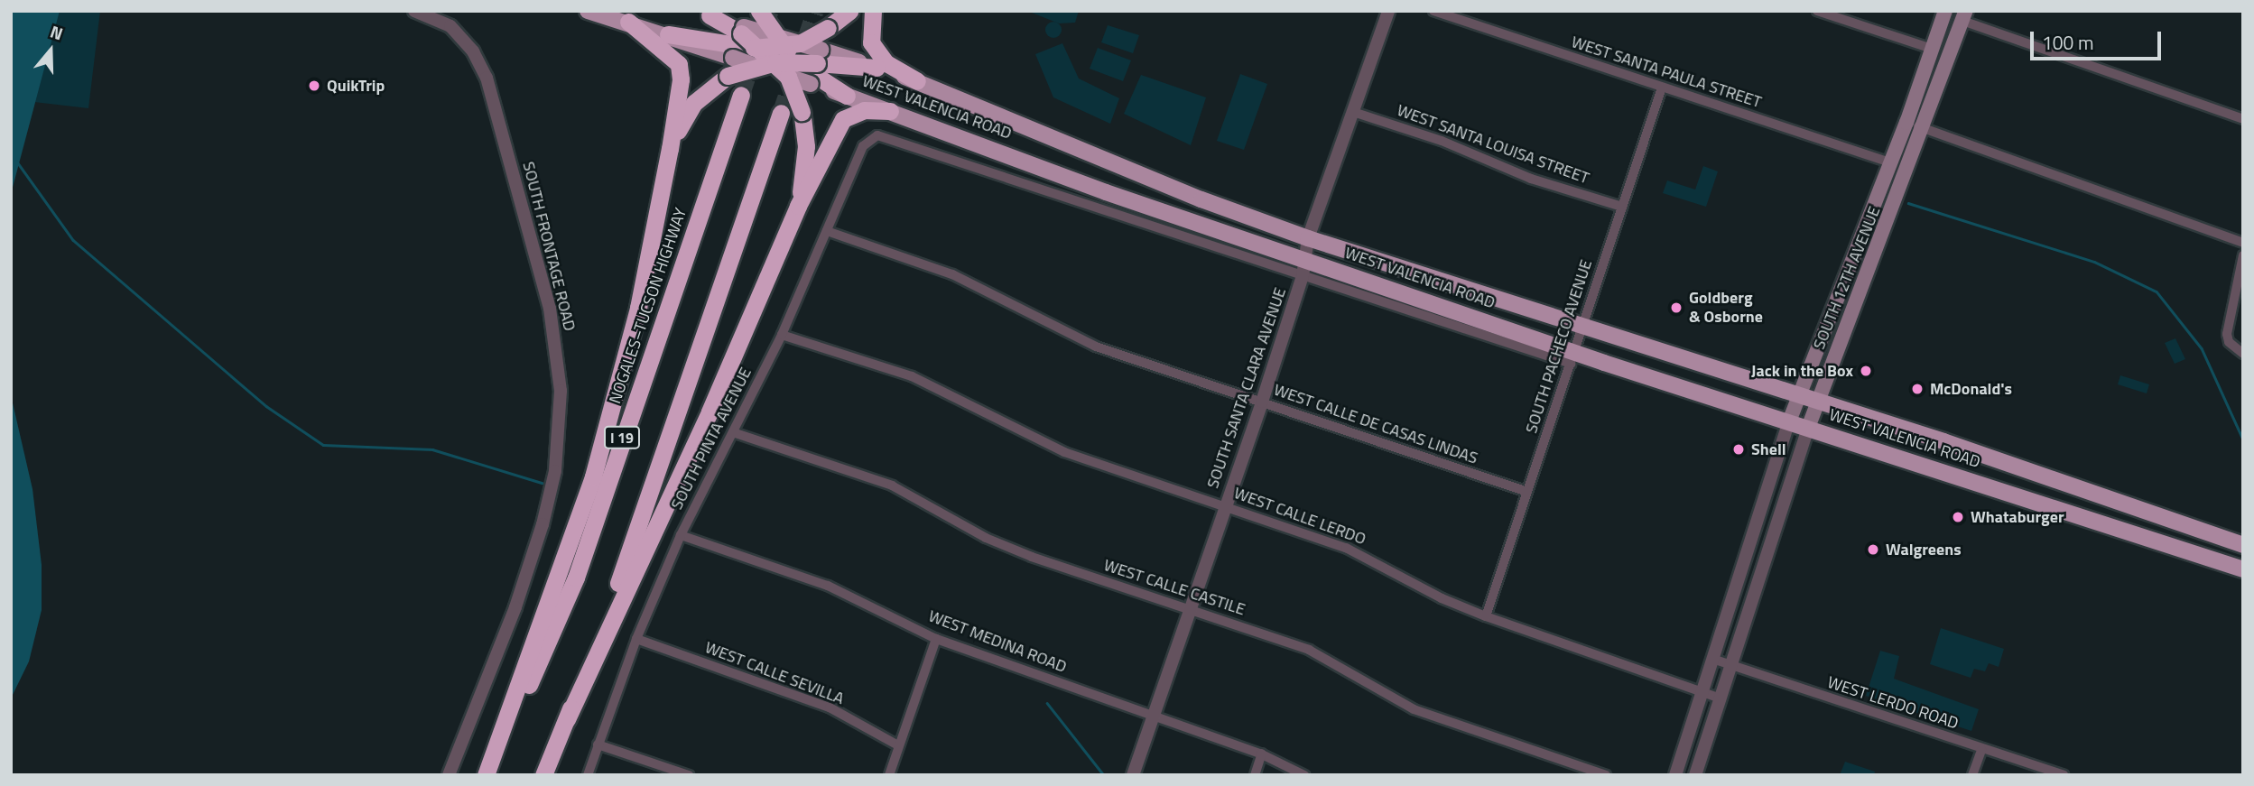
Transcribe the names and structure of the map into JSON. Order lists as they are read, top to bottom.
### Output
{
  "streets": {
    "highway": ["NOGALES–TUCSON HIGHWAY", "I 19"],
    "main road": ["WEST VALENCIA ROAD", "SOUTH 12TH AVENUE"],
    "street": [
      "WEST SANTA PAULA STREET",
      "WEST SANTA LOUISA STREET",
      "SOUTH FRONTAGE ROAD",
      "SOUTH PACHECO AVENUE",
      "SOUTH SANTA CLARA AVENUE",
      "WEST CALLE DE CASAS LINDAS",
      "SOUTH PINTA AVENUE",
      "WEST CALLE LERDO",
      "WEST CALLE CASTILE",
      "WEST MEDINA ROAD",
      "WEST CALLE SEVILLA",
      "WEST LERDO ROAD"
    ]
  },
  "crossings": [
    ["WEST SANTA PAULA STREET", "SOUTH 12TH AVENUE"],
    ["WEST SANTA PAULA STREET", "SOUTH PACHECO AVENUE"],
    ["WEST VALENCIA ROAD", "SOUTH 12TH AVENUE"],
    ["WEST VALENCIA ROAD", "SOUTH PACHECO AVENUE"],
    ["WEST VALENCIA ROAD", "SOUTH SANTA CLARA AVENUE"],
    ["WEST VALENCIA ROAD", "SOUTH PINTA AVENUE"],
    ["WEST SANTA LOUISA STREET", "SOUTH PACHECO AVENUE"],
    ["WEST SANTA LOUISA STREET", "SOUTH SANTA CLARA AVENUE"],
    ["SOUTH 12TH AVENUE", "WEST CALLE LERDO"],
    ["SOUTH 12TH AVENUE", "WEST LERDO ROAD"],
    ["SOUTH PACHECO AVENUE", "WEST CALLE DE CASAS LINDAS"],
    ["SOUTH PACHECO AVENUE", "WEST CALLE LERDO"],
    ["SOUTH SANTA CLARA AVENUE", "WEST CALLE DE CASAS LINDAS"],
    ["SOUTH SANTA CLARA AVENUE", "WEST CALLE LERDO"],
    ["SOUTH SANTA CLARA AVENUE", "WEST CALLE CASTILE"],
    ["SOUTH SANTA CLARA AVENUE", "WEST MEDINA ROAD"],
    ["WEST CALLE DE CASAS LINDAS", "SOUTH PINTA AVENUE"],
    ["SOUTH PINTA AVENUE", "WEST CALLE LERDO"],
    ["SOUTH PINTA AVENUE", "WEST CALLE CASTILE"],
    ["SOUTH PINTA AVENUE", "WEST MEDINA ROAD"],
    ["SOUTH PINTA AVENUE", "WEST CALLE SEVILLA"]
  ],
  "places": [
    "QuikTrip",
    "Goldberg & Osborne",
    "Jack in the Box",
    "McDonald's",
    "Shell",
    "Whataburger",
    "Walgreens"
  ],
  "scale_bar": "100 m",
  "north": "top"
}
